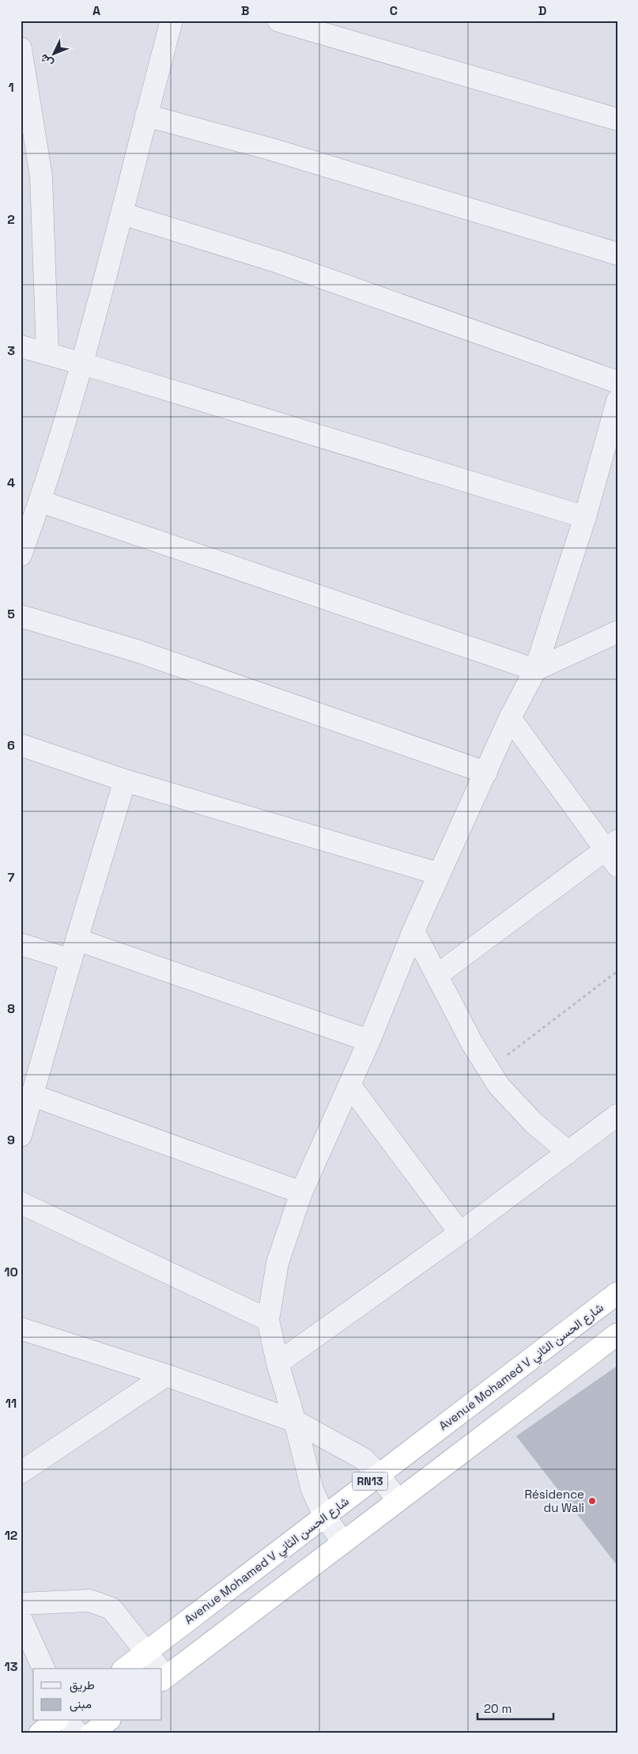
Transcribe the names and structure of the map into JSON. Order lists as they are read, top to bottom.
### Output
{
  "streets": {
    "highway": ["Avenue Mohamed V شارع الحسن الثاني", "RN13"]
  },
  "places": ["Résidence du Wali"],
  "legend": ["طريق", "مبنى"],
  "scale_bar": "20 m",
  "north": "bottom left",
  "grid": {
    "columns": [
      "A",
      "B",
      "C",
      "D"
    ],
    "rows": [
      "1",
      "2",
      "3",
      "4",
      "5",
      "6",
      "7",
      "8",
      "9",
      "10",
      "11",
      "12",
      "13"
    ]
  }
}
